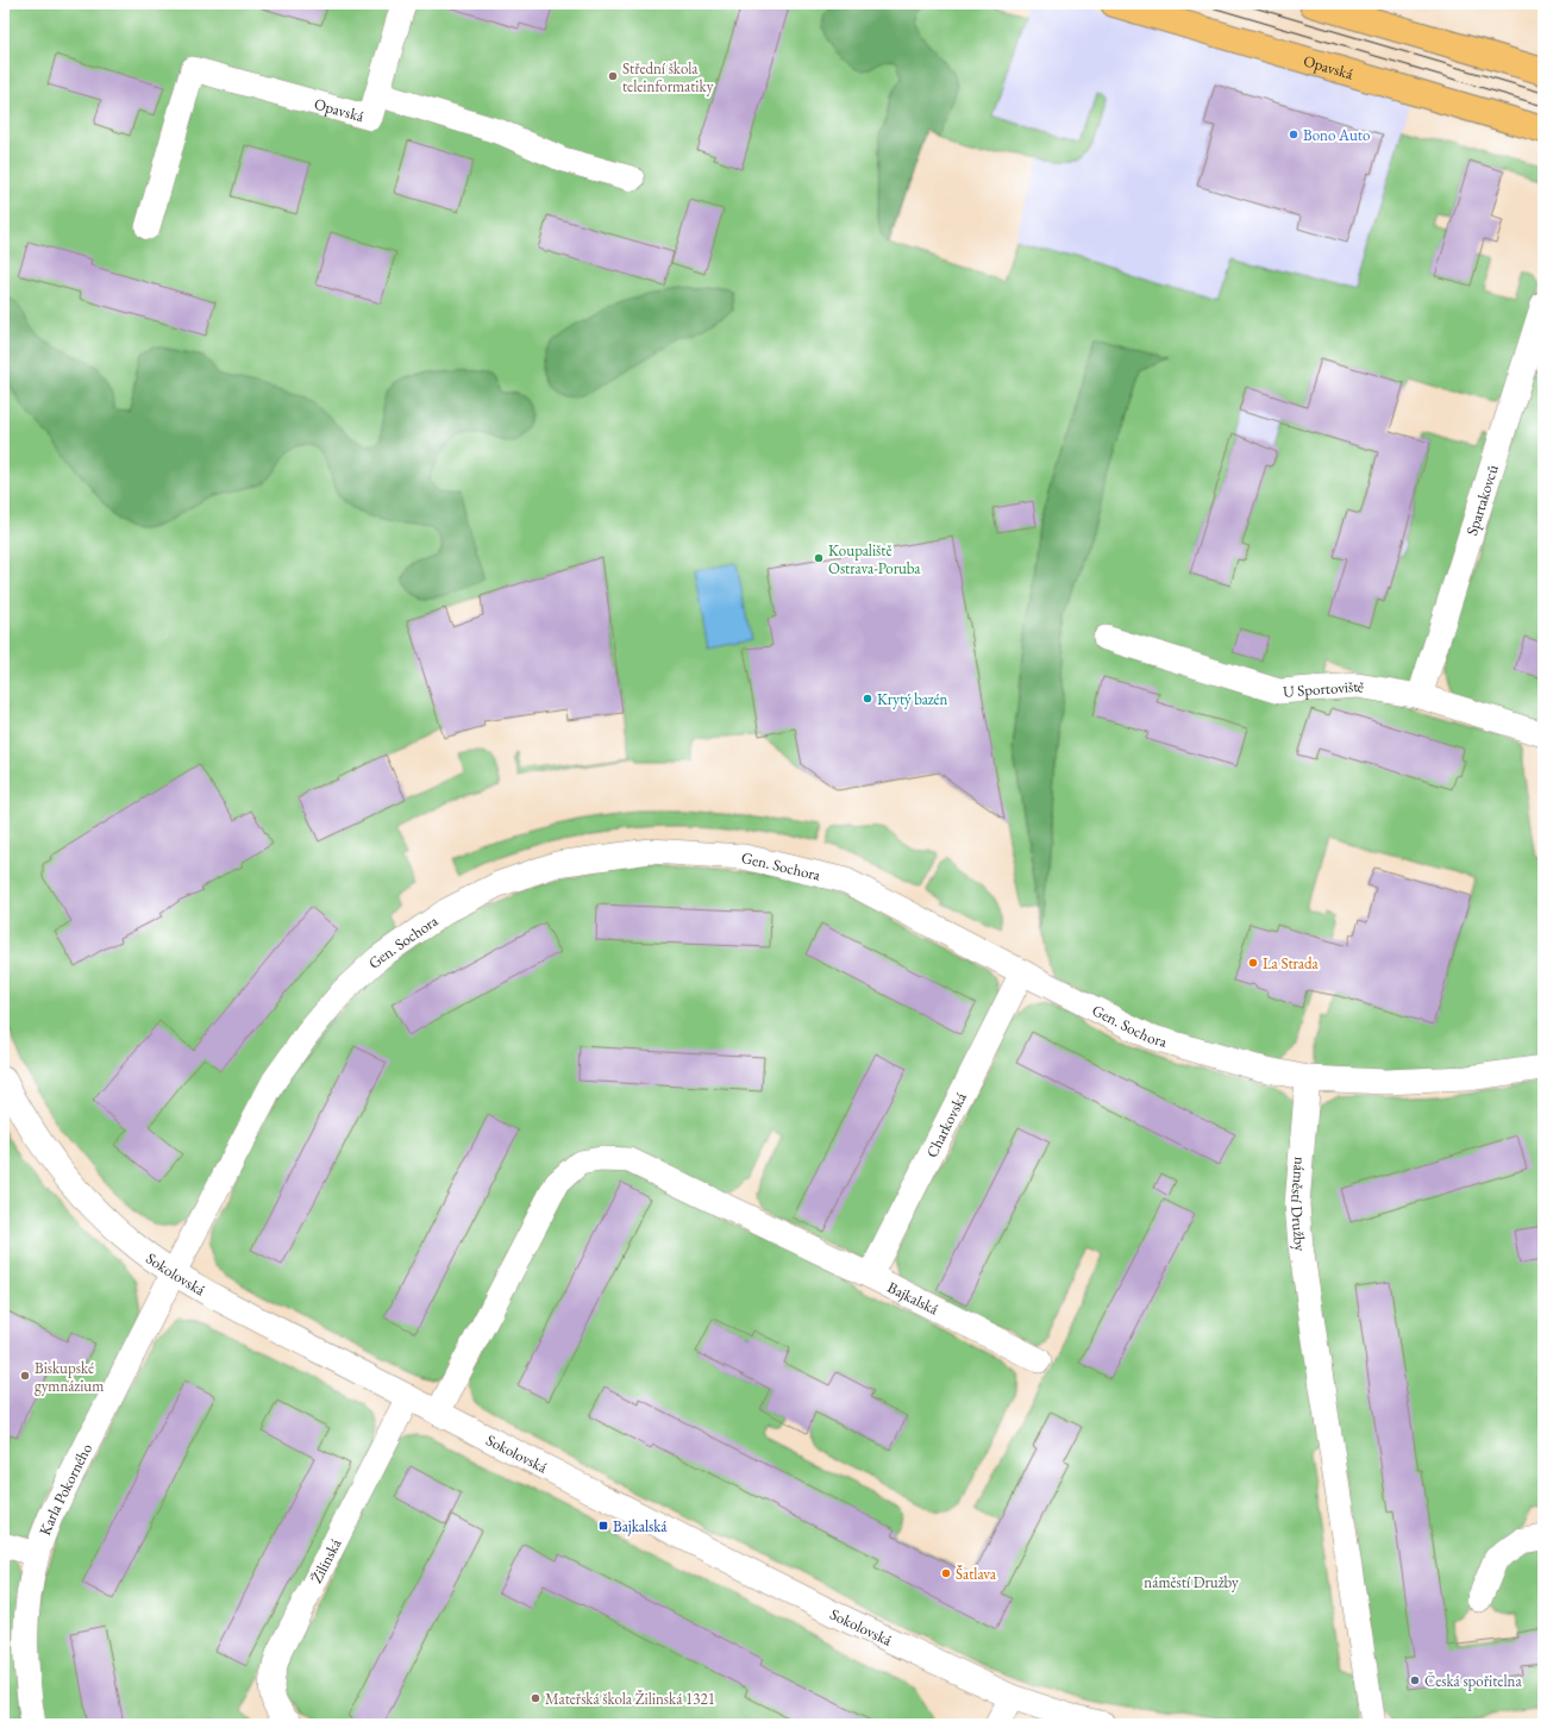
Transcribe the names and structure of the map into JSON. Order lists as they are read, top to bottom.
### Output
{
  "streets": {
    "main road": ["Opavská"],
    "street": [
      "Spartakovců",
      "U Sportoviště",
      "Gen. Sochora",
      "Charkovská",
      "náměstí Družby",
      "Sokolovská",
      "Bajkalská",
      "Karla Pokorného",
      "Žilinská"
    ]
  },
  "crossings": [
    ["Spartakovců", "U Sportoviště"],
    ["Gen. Sochora", "Charkovská"],
    ["Gen. Sochora", "náměstí Družby"],
    ["Gen. Sochora", "Sokolovská"],
    ["Gen. Sochora", "Karla Pokorného"],
    ["Charkovská", "Bajkalská"],
    ["Sokolovská", "Bajkalská"],
    ["Sokolovská", "Karla Pokorného"],
    ["Sokolovská", "Žilinská"]
  ],
  "parks": ["náměstí Družby"],
  "places": {
    "other": [
      "Střední škola teleinformatiky",
      "Bono Auto",
      "Koupaliště Ostrava-Poruba",
      "Krytý bazén",
      "La Strada",
      "Biskupské gymnázium",
      "Šatlava",
      "Česká spořitelna",
      "Mateřská škola Žilinská 1321"
    ],
    "transit": ["Bajkalská"]
  }
}
